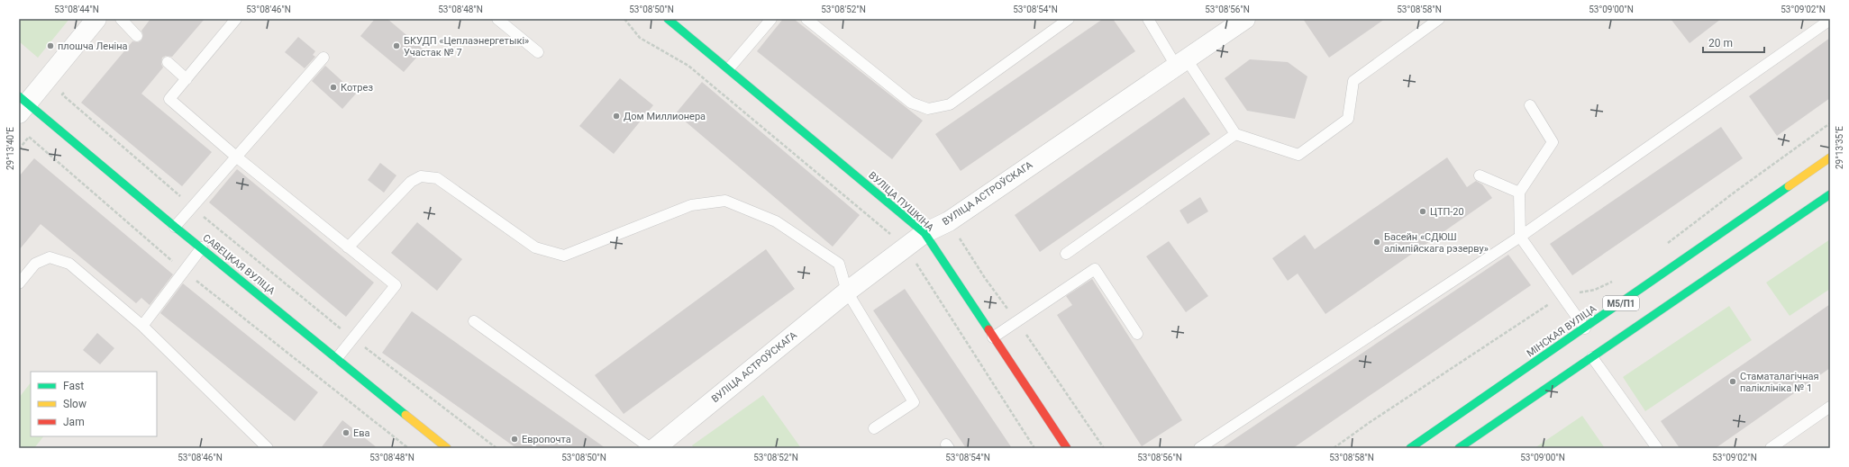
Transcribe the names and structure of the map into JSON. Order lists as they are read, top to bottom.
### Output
{
  "streets": {
    "main road": [
      "ВУЛІЦА ПУШКІНА",
      "САВЕЦКАЯ ВУЛІЦА",
      "М5/П1",
      "МІНСКАЯ ВУЛІЦА"
    ],
    "street": ["ВУЛІЦА АСТРОЎСКАГА"]
  },
  "crossings": [
    ["ВУЛІЦА АСТРОЎСКАГА", "ВУЛІЦА ПУШКІНА"]
  ],
  "places": [
    "плошча Леніна",
    "БКУДП «Цеплаэнергетыкі» Участак № 7",
    "Котрез",
    "Дом Миллионера",
    "ЦТП-20",
    "Басейн «СДЮШ алімпійскага рэзерву»",
    "Стаматалагічная паліклініка № 1",
    "Ева",
    "Европочта"
  ],
  "legend": ["Fast", "Slow", "Jam"],
  "scale_bar": "20 m",
  "coordinates": [
    "53°08'44\"N",
    "53°08'46\"N",
    "53°08'48\"N",
    "53°08'50\"N",
    "53°08'52\"N",
    "53°08'54\"N",
    "53°08'56\"N",
    "53°08'58\"N",
    "53°09'00\"N",
    "53°09'02\"N",
    "29°13'35\"E",
    "29°13'40\"E"
  ]
}
